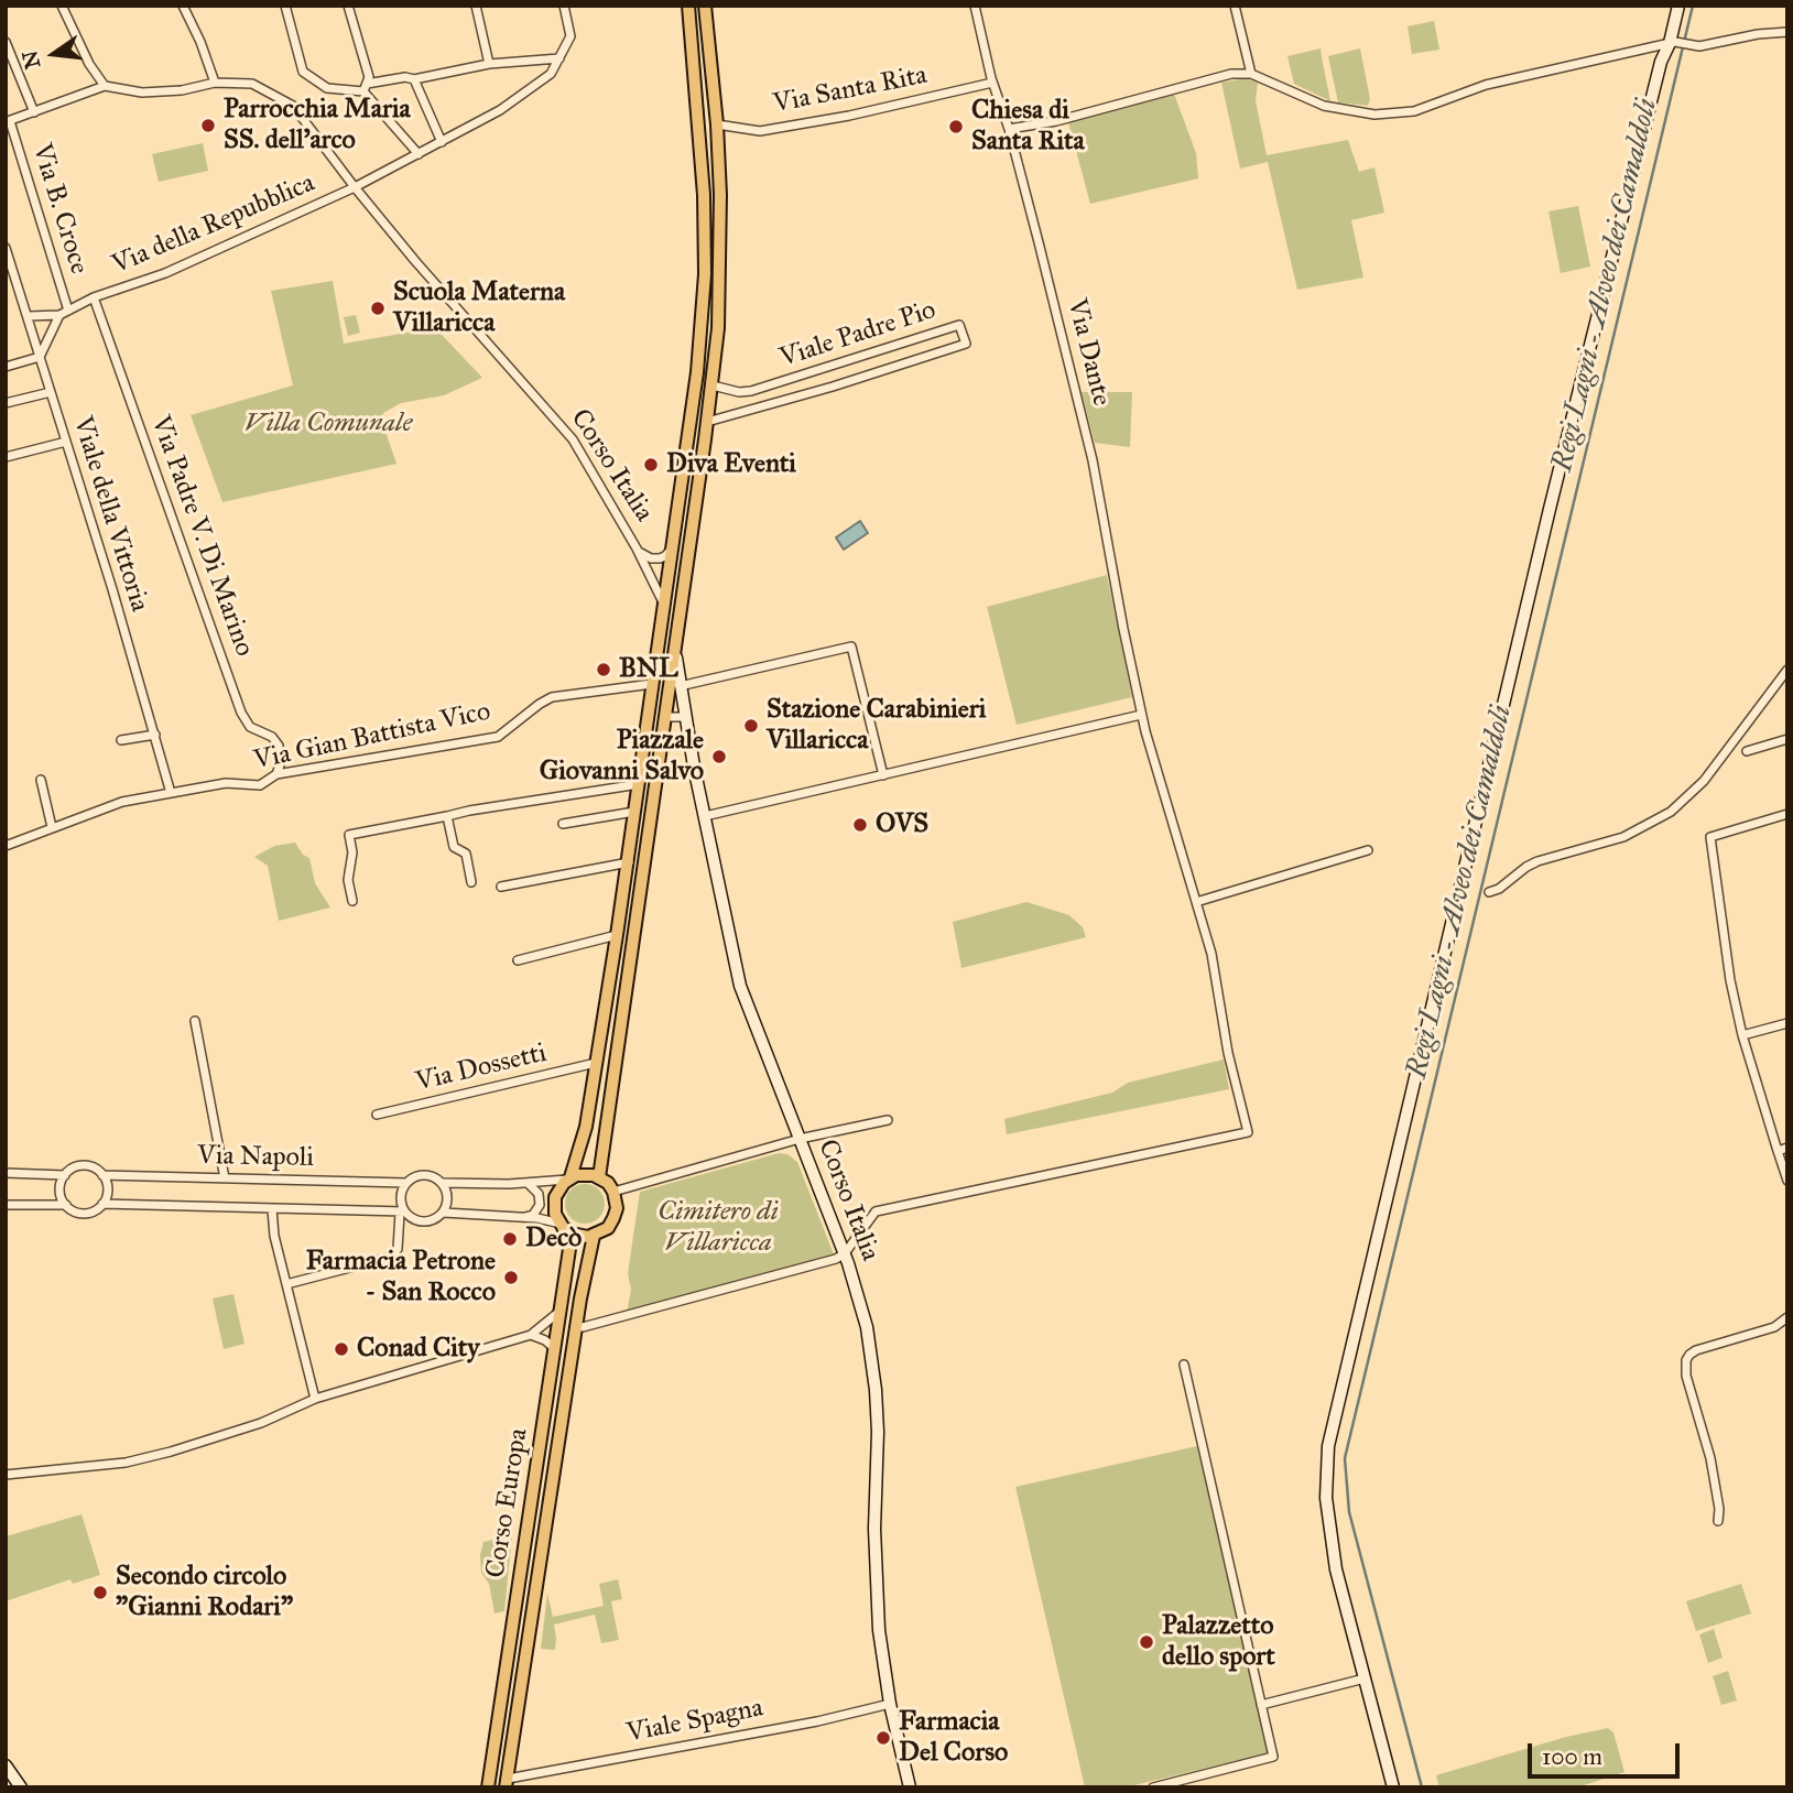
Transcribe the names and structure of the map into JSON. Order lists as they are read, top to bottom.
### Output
{
  "streets": {
    "main road": ["Corso Europa"],
    "street": [
      "Via Santa Rita",
      "Via B. Croce",
      "Via della Repubblica",
      "Viale Padre Pio",
      "Via Dante",
      "Corso Italia",
      "Viale della Vittoria",
      "Via Padre V. Di Marino",
      "Via Gian Battista Vico",
      "Via Dossetti",
      "Via Napoli",
      "Viale Spagna"
    ]
  },
  "crossings": [
    ["Via Santa Rita", "Via Dante"],
    ["Via B. Croce", "Via della Repubblica"],
    ["Via della Repubblica", "Corso Italia"],
    ["Via della Repubblica", "Via Padre V. Di Marino"],
    ["Via Dante", "Corso Italia"],
    ["Corso Italia", "Viale Spagna"],
    ["Viale della Vittoria", "Via Gian Battista Vico"],
    ["Via Padre V. Di Marino", "Via Gian Battista Vico"],
    ["Corso Europa", "Viale Spagna"]
  ],
  "water": ["Regi Lagni - Alveo dei Camaldoli"],
  "parks": ["Villa Comunale", "Cimitero di Villaricca"],
  "places": [
    "Parrocchia Maria SS. dell'arco",
    "Chiesa di Santa Rita",
    "Scuola Materna Villaricca",
    "Diva Eventi",
    "BNL",
    "Stazione Carabinieri Villaricca",
    "Piazzale Giovanni Salvo",
    "OVS",
    "Decò",
    "Farmacia Petrone - San Rocco",
    "Conad City",
    "Secondo circolo \"Gianni Rodari\"",
    "Palazzetto dello sport",
    "Farmacia Del Corso"
  ],
  "scale_bar": "100 m",
  "north": "left"
}
